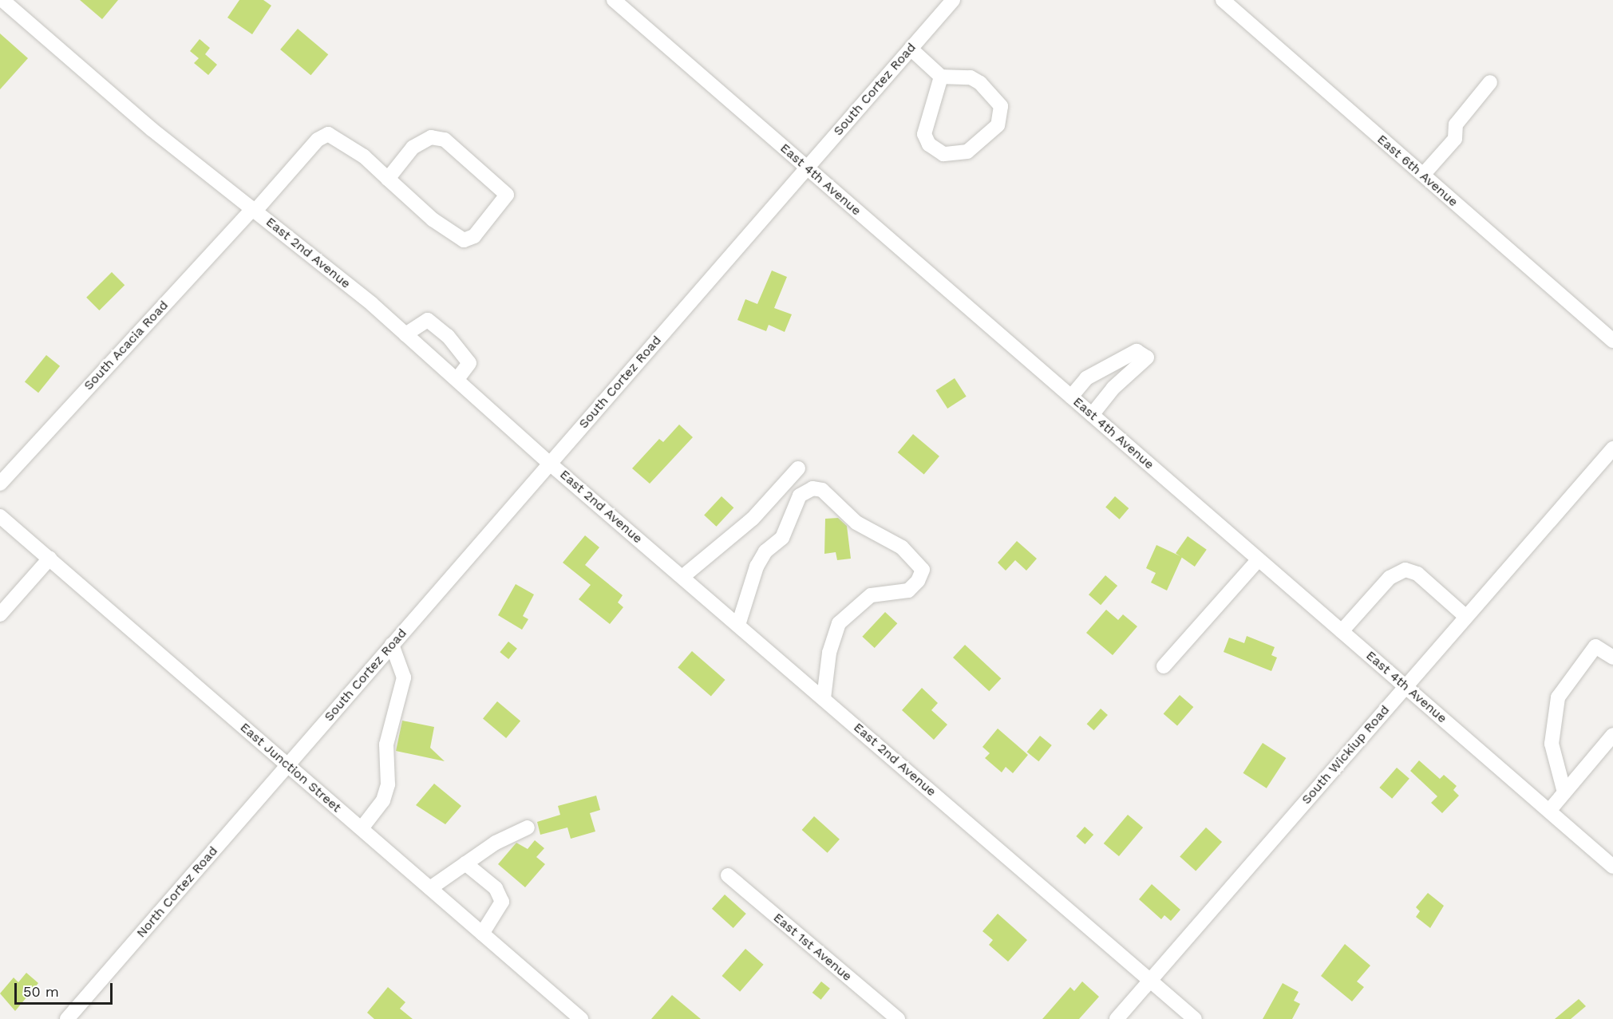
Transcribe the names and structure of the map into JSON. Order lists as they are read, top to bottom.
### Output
{
  "streets": {
    "street": [
      "South Cortez Road",
      "East 6th Avenue",
      "East 4th Avenue",
      "East 2nd Avenue",
      "South Acacia Road",
      "South Wickiup Road",
      "East Junction Street",
      "North Cortez Road",
      "East 1st Avenue"
    ]
  },
  "crossings": [
    ["South Cortez Road", "East 4th Avenue"],
    ["South Cortez Road", "East 2nd Avenue"],
    ["South Cortez Road", "East Junction Street"],
    ["South Cortez Road", "North Cortez Road"],
    ["East 4th Avenue", "South Wickiup Road"],
    ["East 2nd Avenue", "South Acacia Road"],
    ["East 2nd Avenue", "South Wickiup Road"],
    ["East Junction Street", "North Cortez Road"]
  ],
  "scale_bar": "50 m"
}
